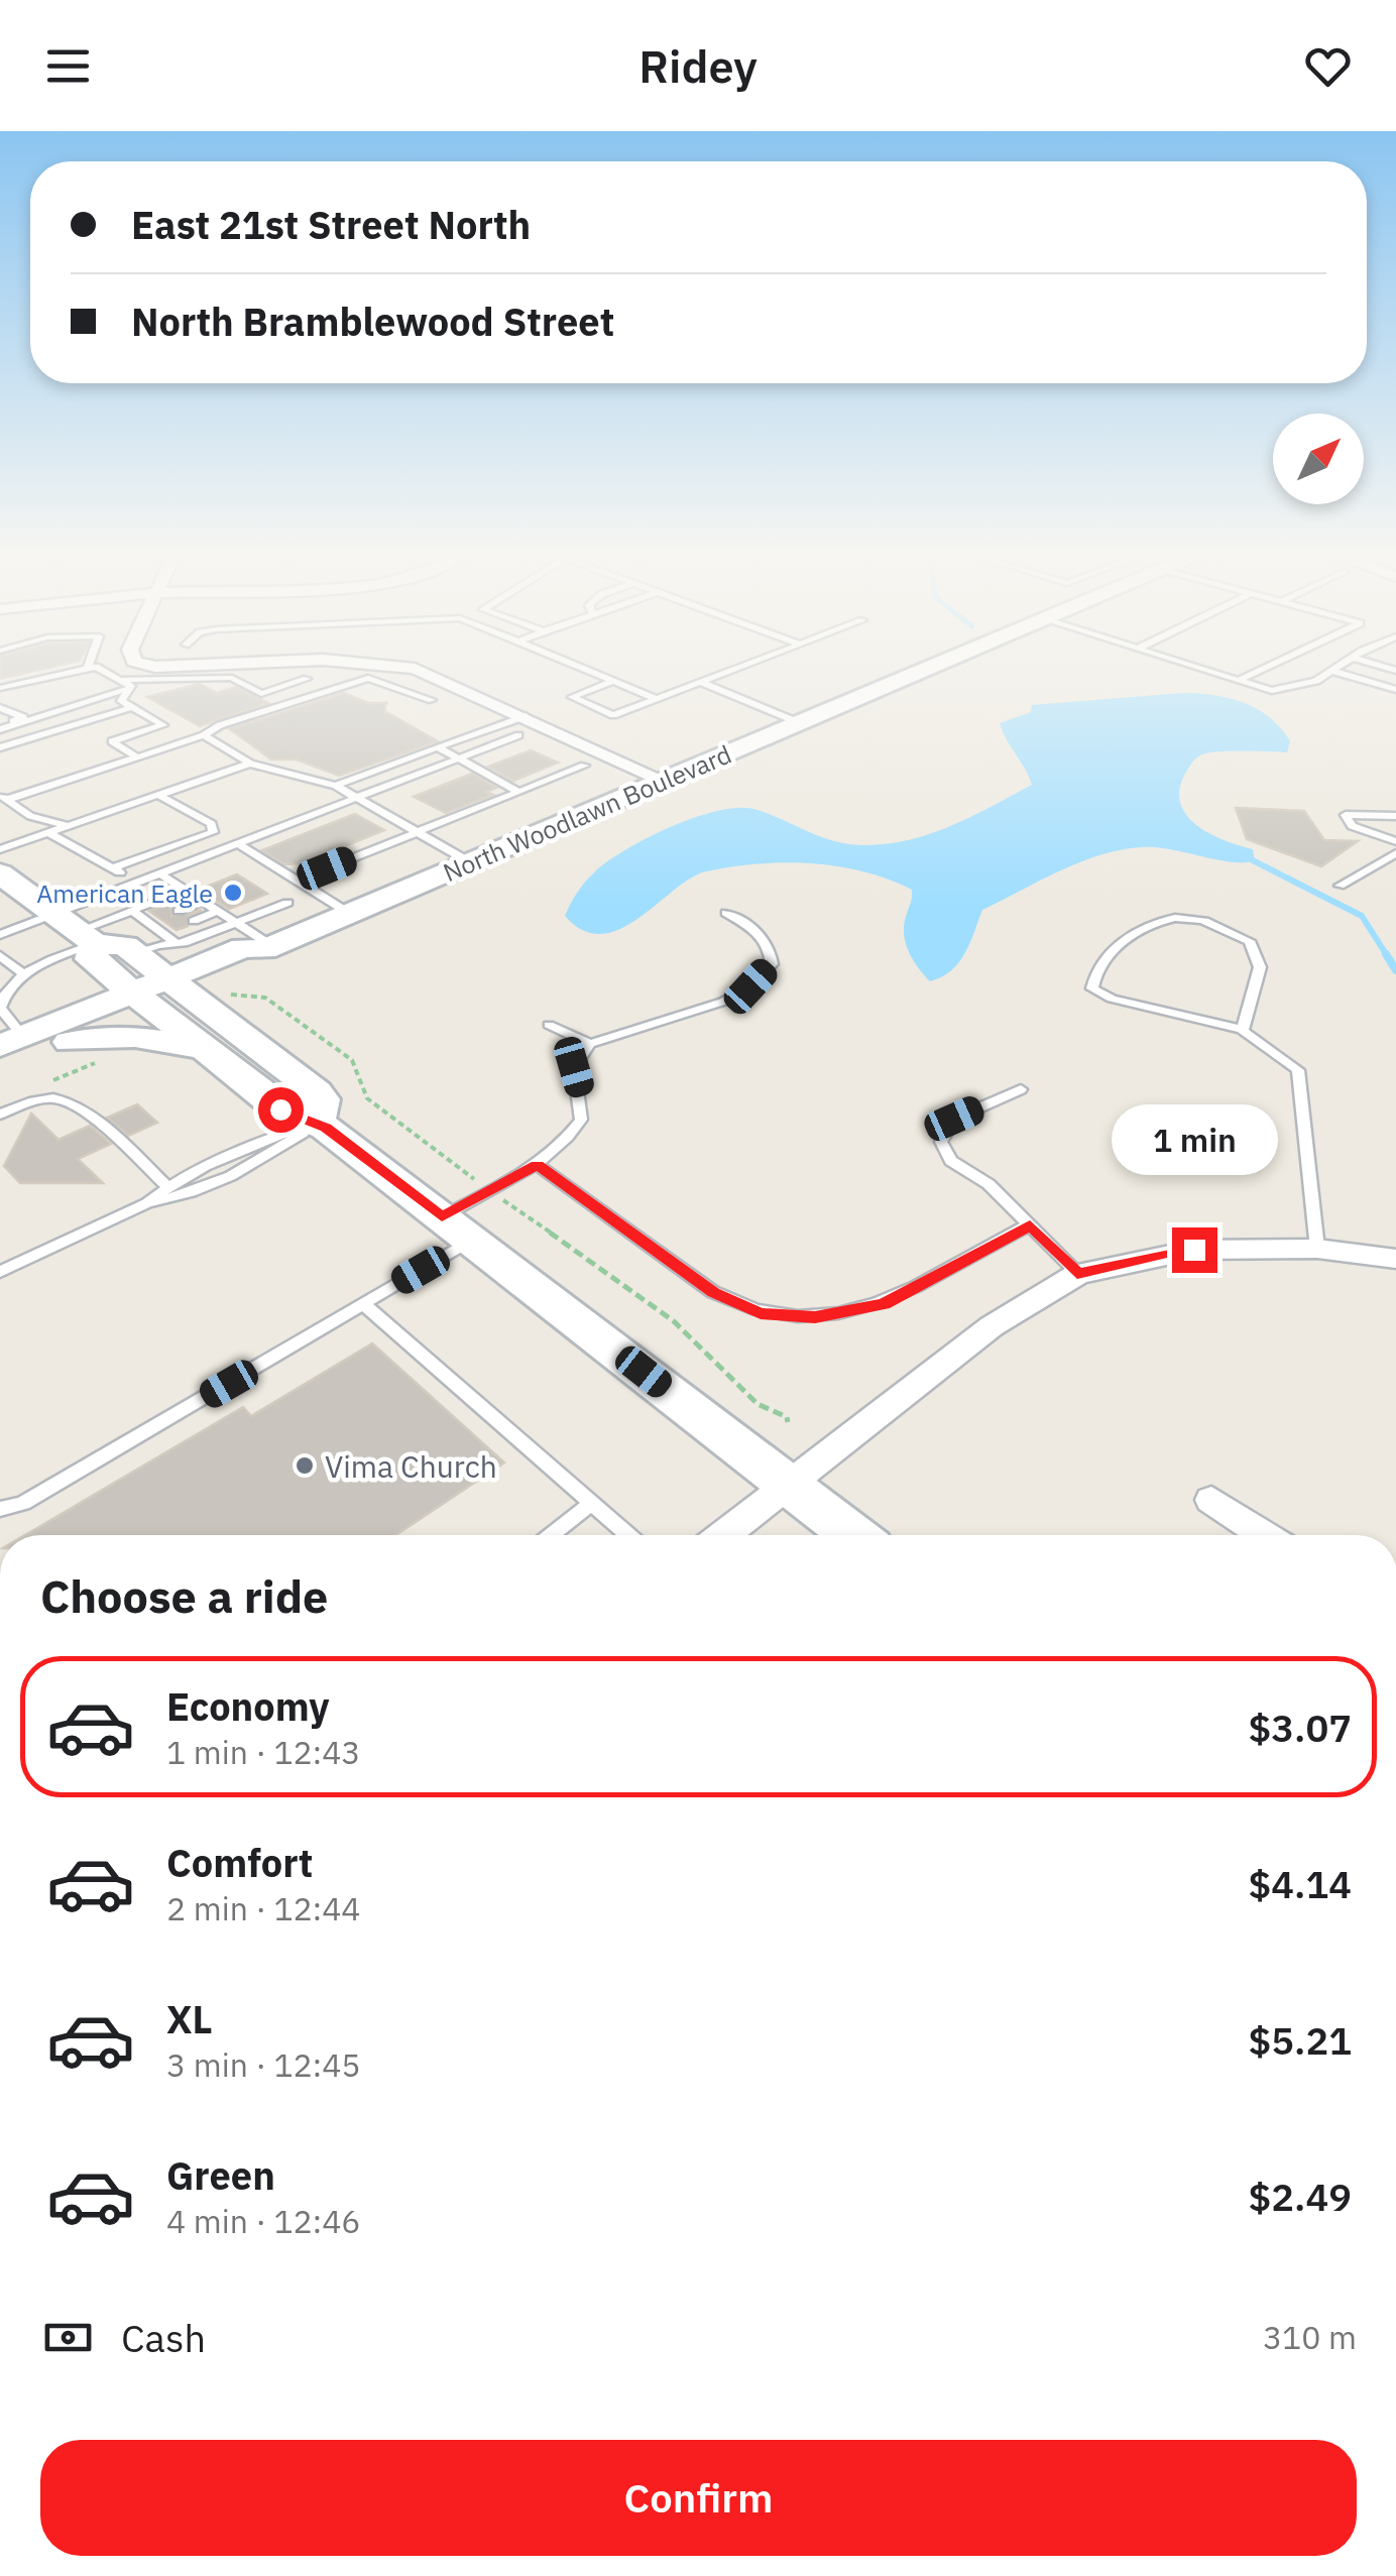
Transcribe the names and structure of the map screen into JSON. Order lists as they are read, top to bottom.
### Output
{
  "streets": {
    "main road": ["North Woodlawn Boulevard"]
  },
  "places": ["American Eagle", "Vima Church"],
  "north": "top right",
  "page": {
    "header": "Ridey",
    "banner": ["East 21st Street North", "North Bramblewood Street"],
    "bubble": "1 min",
    "heading": "Choose a ride",
    "list": [
      {
        "name": "Economy",
        "note": "1 min · 12:43",
        "value": "$3.07"
      },
      {
        "name": "Comfort",
        "note": "2 min · 12:44",
        "value": "$4.14"
      },
      {
        "name": "XL",
        "note": "3 min · 12:45",
        "value": "$5.21"
      },
      {
        "name": "Green",
        "note": "4 min · 12:46",
        "value": "$2.49"
      }
    ],
    "pay": ["Cash", "310 m"],
    "buttons": "Confirm"
  }
}
